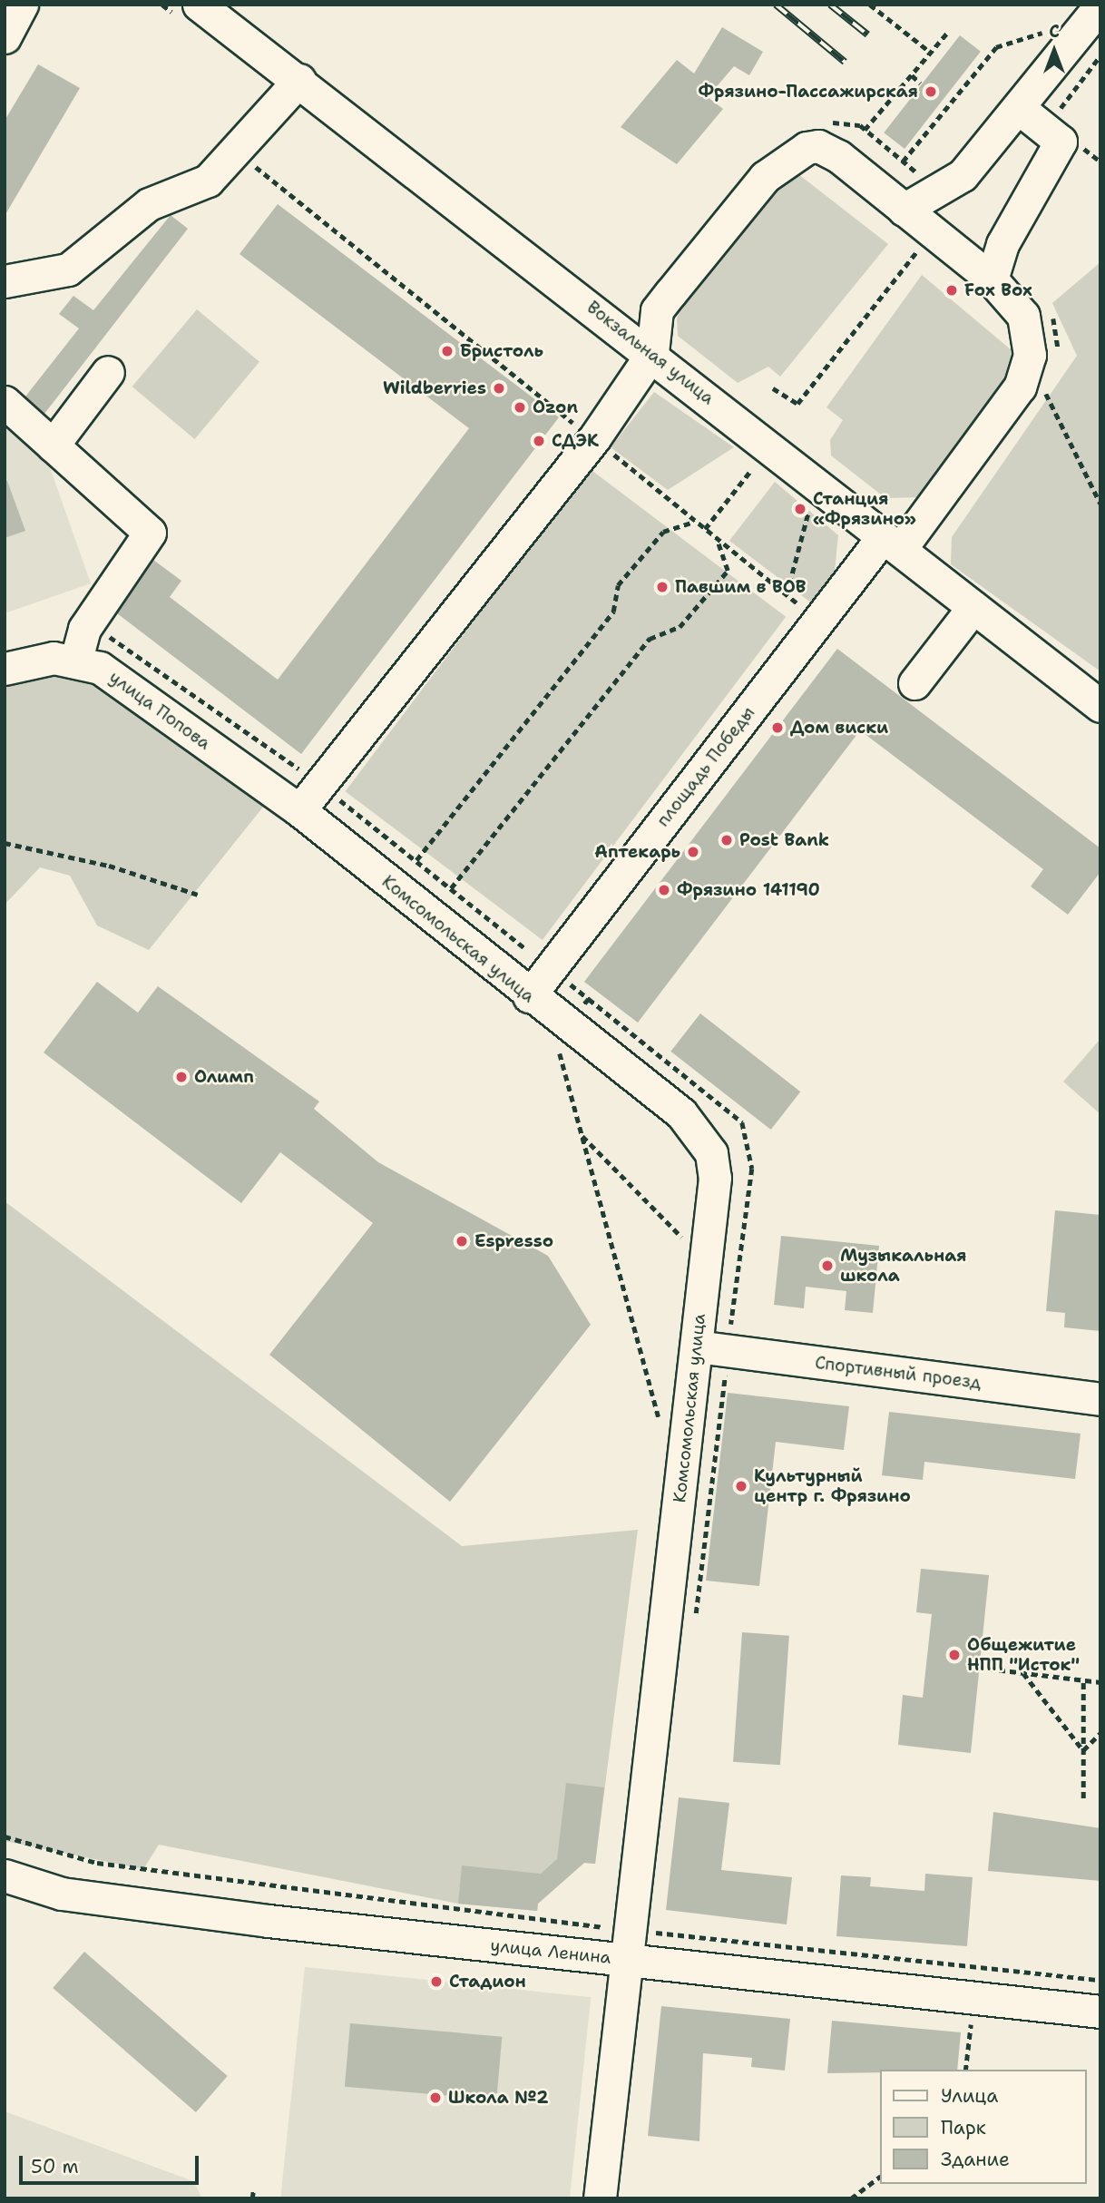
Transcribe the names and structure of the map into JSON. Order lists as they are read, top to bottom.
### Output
{
  "streets": {
    "street": [
      "Вокзальная улица",
      "улица Попова",
      "площадь Победы",
      "Комсомольская улица",
      "Спортивный проезд",
      "улица Ленина"
    ]
  },
  "crossings": [
    ["Вокзальная улица", "площадь Победы"],
    ["улица Попова", "Комсомольская улица"],
    ["площадь Победы", "Комсомольская улица"],
    ["Комсомольская улица", "Спортивный проезд"],
    ["Комсомольская улица", "улица Ленина"]
  ],
  "places": [
    "Фрязино-Пассажирская",
    "Fox Box",
    "Бристоль",
    "Wildberries",
    "Ozon",
    "СДЭК",
    "Станция «Фрязино»",
    "Павшим в ВОВ",
    "Дом виски",
    "Post Bank",
    "Аптекарь",
    "Фрязино 141190",
    "Олимп",
    "Espresso",
    "Музыкальная школа",
    "Культурный центр г. Фрязино",
    "Общежитие НПП \"Исток\"",
    "Стадион",
    "Школа №2"
  ],
  "legend": ["Улица", "Парк", "Здание"],
  "scale_bar": "50 m",
  "north": "top"
}
